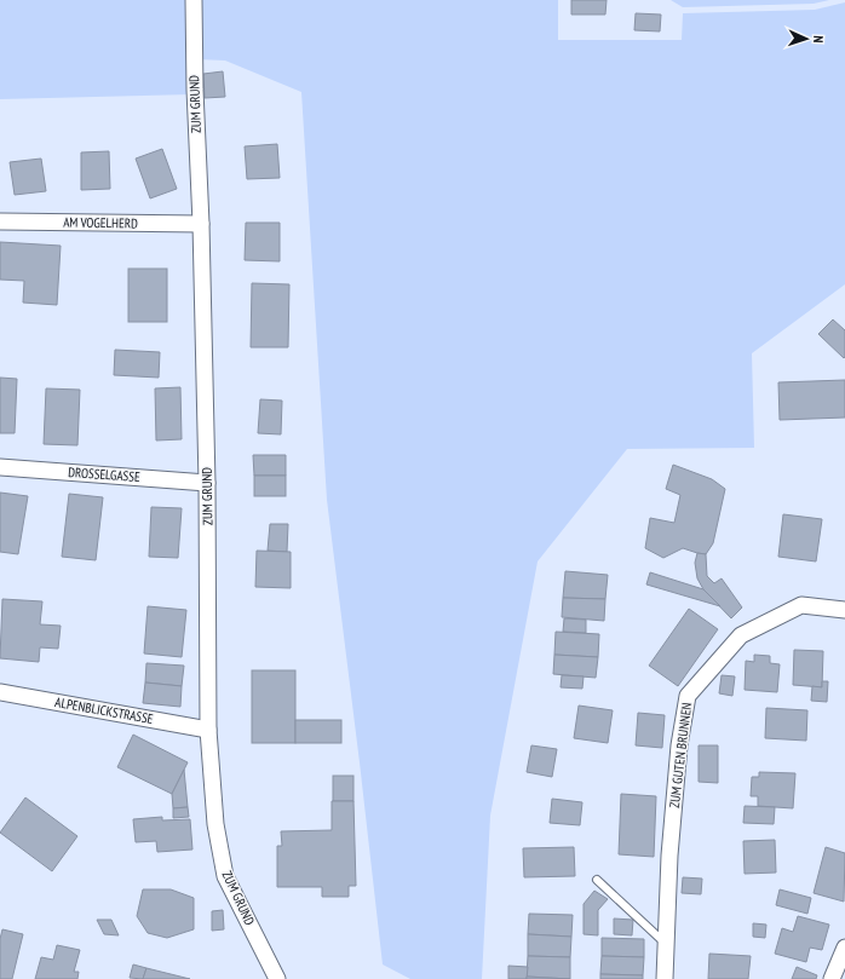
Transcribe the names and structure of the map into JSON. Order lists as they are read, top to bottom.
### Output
{
  "streets": {
    "street": [
      "ZUM GRUND",
      "AM VOGELHERD",
      "DROSSELGASSE",
      "ALPENBLICKSTRASSE",
      "ZUM GUTEN BRUNNEN"
    ]
  },
  "crossings": [
    ["ZUM GRUND", "AM VOGELHERD"],
    ["ZUM GRUND", "DROSSELGASSE"],
    ["ZUM GRUND", "ALPENBLICKSTRASSE"]
  ],
  "north": "right"
}
